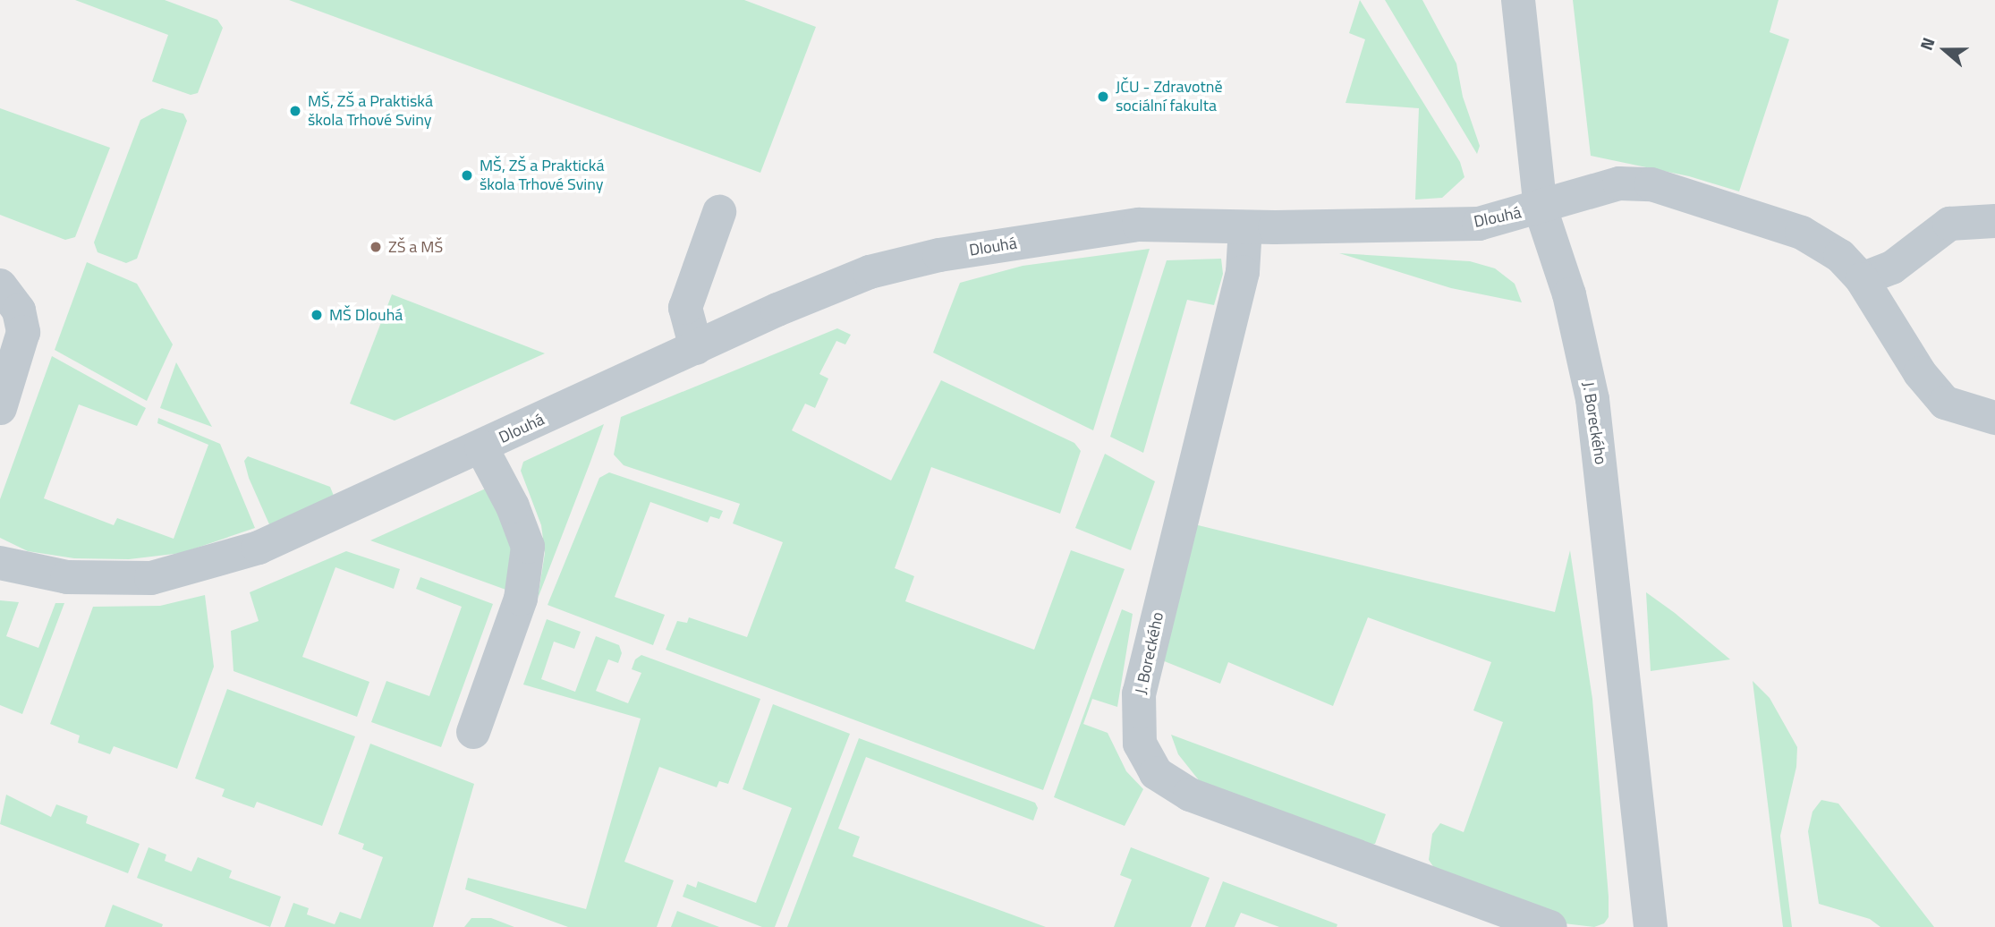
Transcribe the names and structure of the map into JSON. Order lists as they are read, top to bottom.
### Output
{
  "streets": {
    "street": ["Dlouhá", "J. Boreckého"]
  },
  "crossings": [
    ["Dlouhá", "J. Boreckého"]
  ],
  "places": [
    "JČU - Zdravotně sociální fakulta",
    "MŠ, ZŠ a Praktiská škola Trhové Sviny",
    "MŠ, ZŠ a Praktická škola Trhové Sviny",
    "ZŠ a MŠ",
    "MŠ Dlouhá"
  ],
  "north": "left"
}
